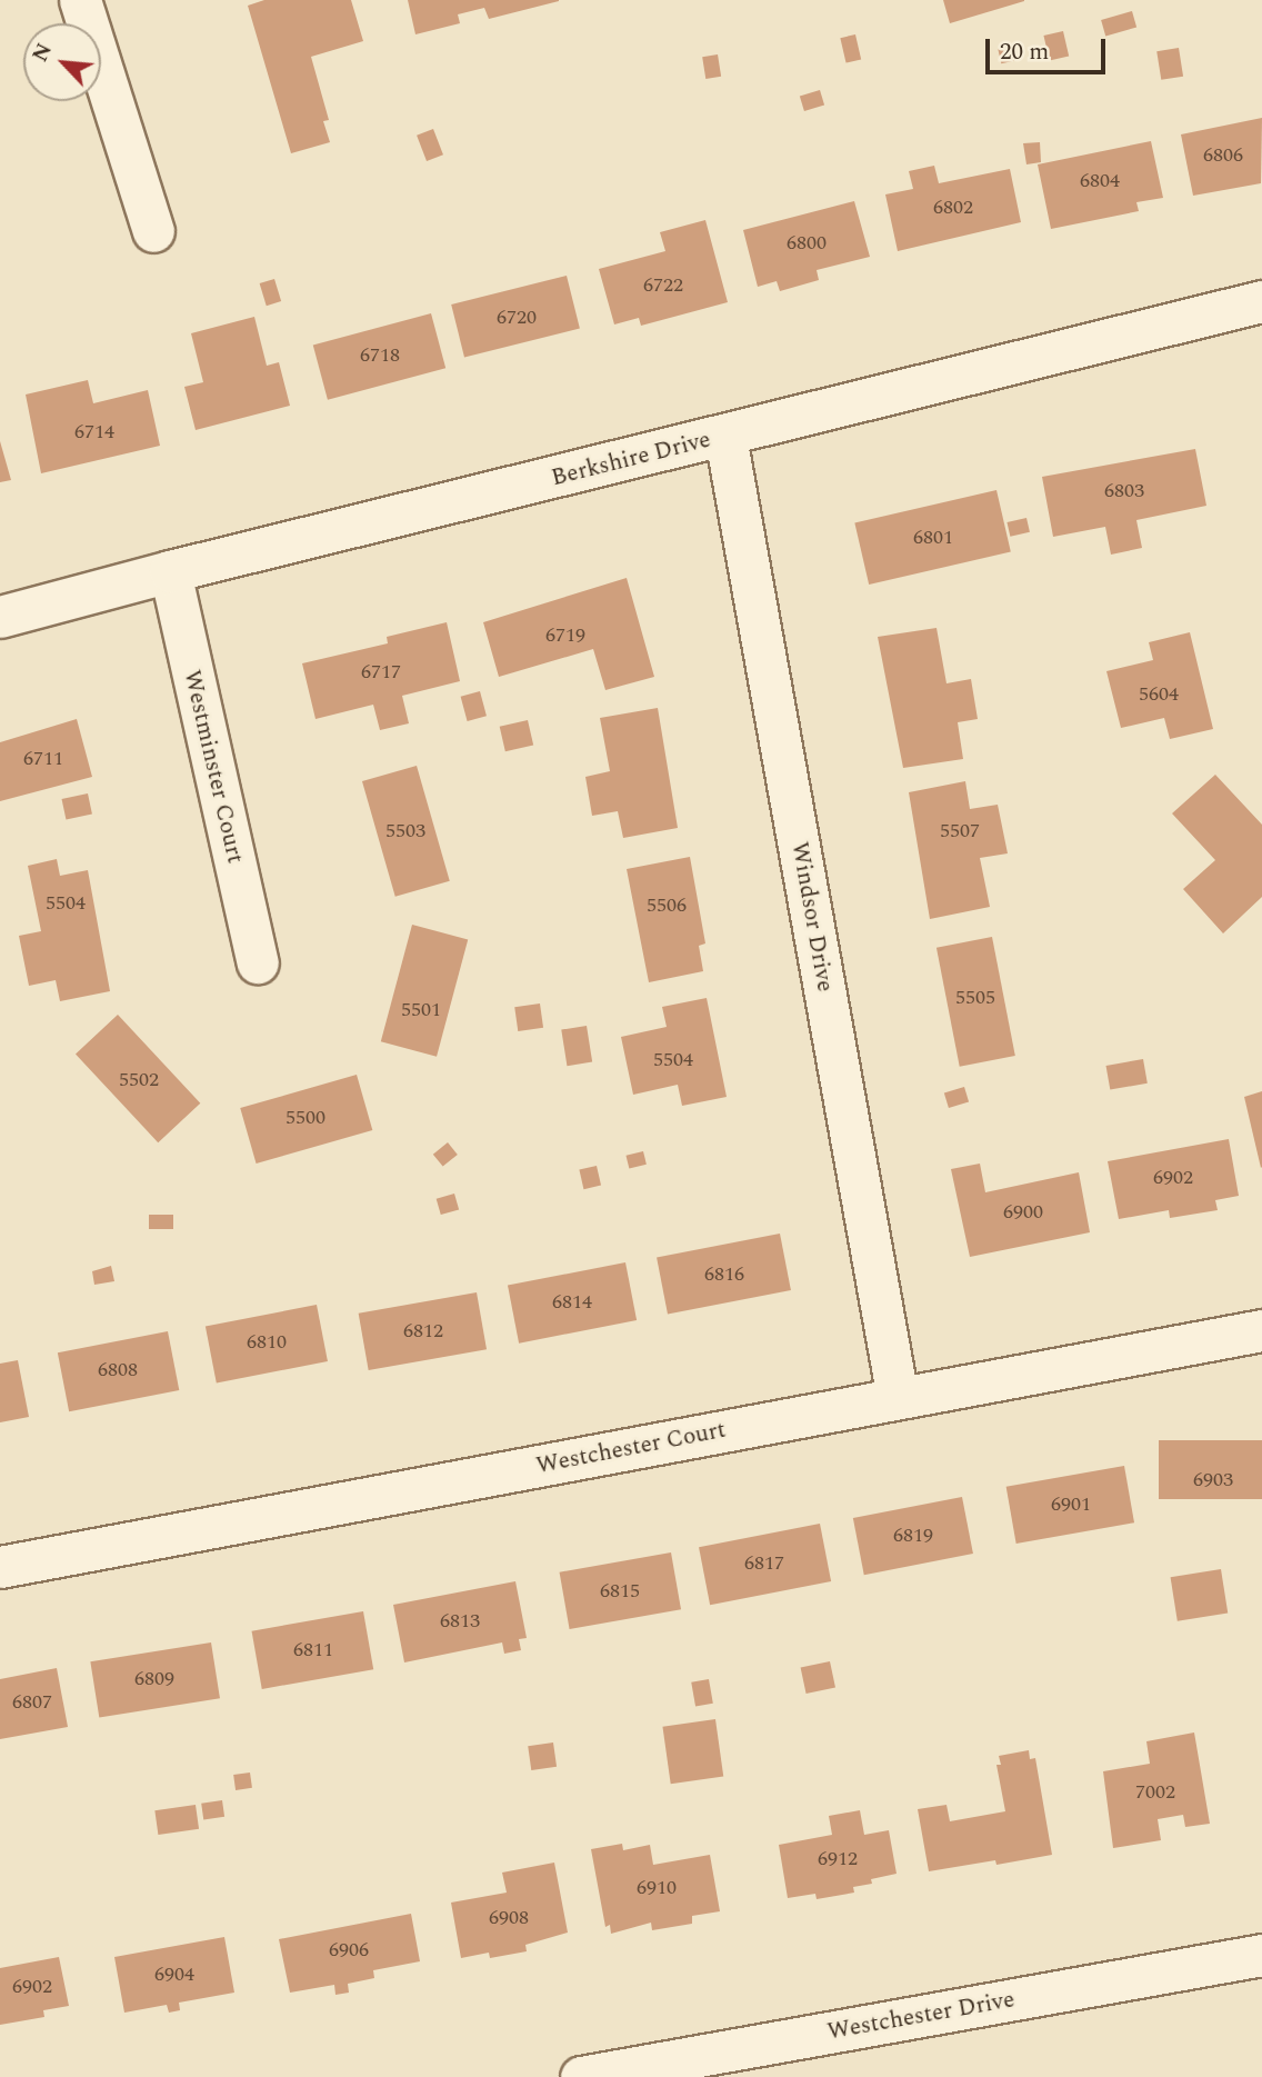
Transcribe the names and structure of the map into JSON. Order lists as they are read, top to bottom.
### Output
{
  "streets": {
    "street": [
      "Berkshire Drive",
      "Westminster Court",
      "Windsor Drive",
      "Westchester Court",
      "Westchester Drive"
    ]
  },
  "crossings": [
    ["Berkshire Drive", "Westminster Court"],
    ["Berkshire Drive", "Windsor Drive"],
    ["Windsor Drive", "Westchester Court"]
  ],
  "house_numbers": [
    "6806",
    "6804",
    "6802",
    "6800",
    "6722",
    "6720",
    "6718",
    "6714",
    "6803",
    "6801",
    "6719",
    "6717",
    "5604",
    "6711",
    "5503",
    "5507",
    "5504",
    "5506",
    "5505",
    "5501",
    "5504",
    "5502",
    "5500",
    "6902",
    "6900",
    "6816",
    "6814",
    "6812",
    "6810",
    "6808",
    "6903",
    "6901",
    "6819",
    "6817",
    "6815",
    "6813",
    "6811",
    "6809",
    "6807",
    "7002",
    "6912",
    "6910",
    "6908",
    "6906",
    "6904",
    "6902"
  ],
  "scale_bar": "20 m",
  "north": "top left"
}
